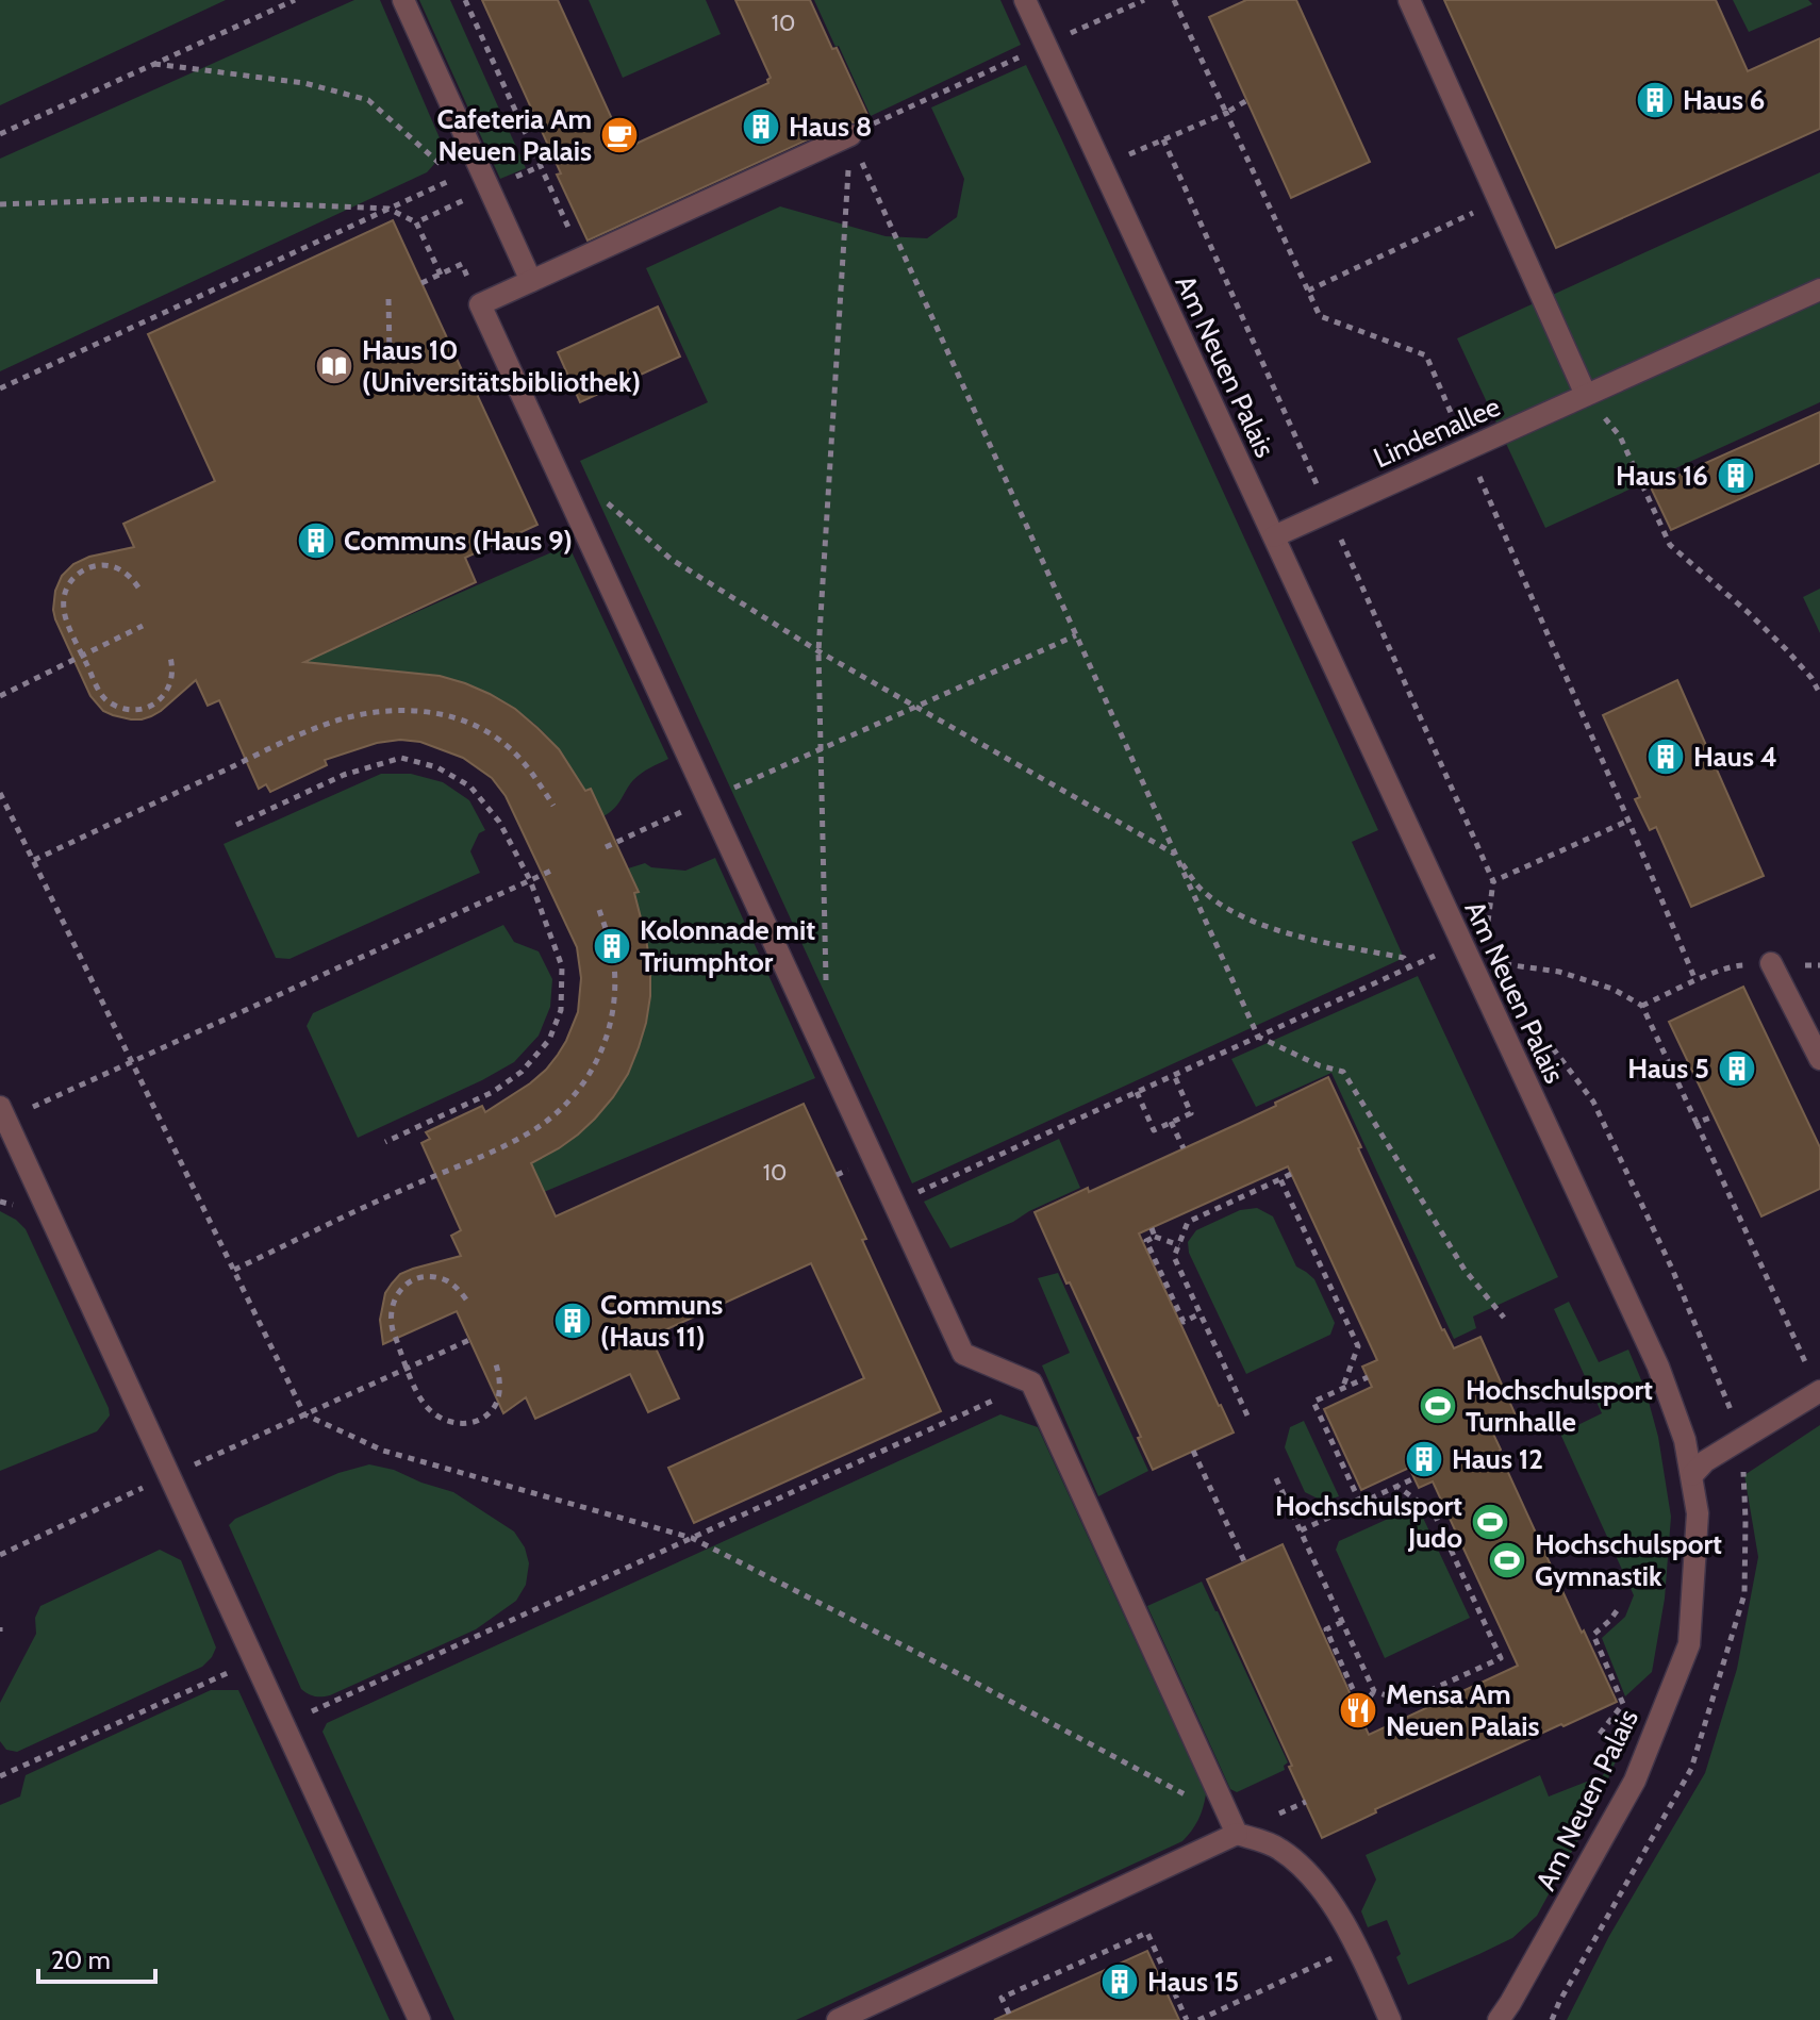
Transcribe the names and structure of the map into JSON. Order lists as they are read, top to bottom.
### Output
{
  "streets": {
    "street": ["Am Neuen Palais", "Lindenallee"]
  },
  "crossings": [
    ["Am Neuen Palais", "Lindenallee"]
  ],
  "places": {
    "building": [
      "Haus 6",
      "Haus 8",
      "Haus 16",
      "Communs (Haus 9)",
      "Haus 4",
      "Kolonnade mit Triumphtor",
      "Haus 5",
      "Communs (Haus 11)",
      "Haus 12",
      "Haus 15"
    ],
    "cafe": ["Cafeteria Am Neuen Palais"],
    "library": ["Haus 10 (Universitätsbibliothek)"],
    "sports": ["Hochschulsport Turnhalle", "Hochschulsport Judo", "Hochschulsport Gymnastik"],
    "restaurant": ["Mensa Am Neuen Palais"]
  },
  "house_numbers": ["10", "10"],
  "scale_bar": "20 m"
}
